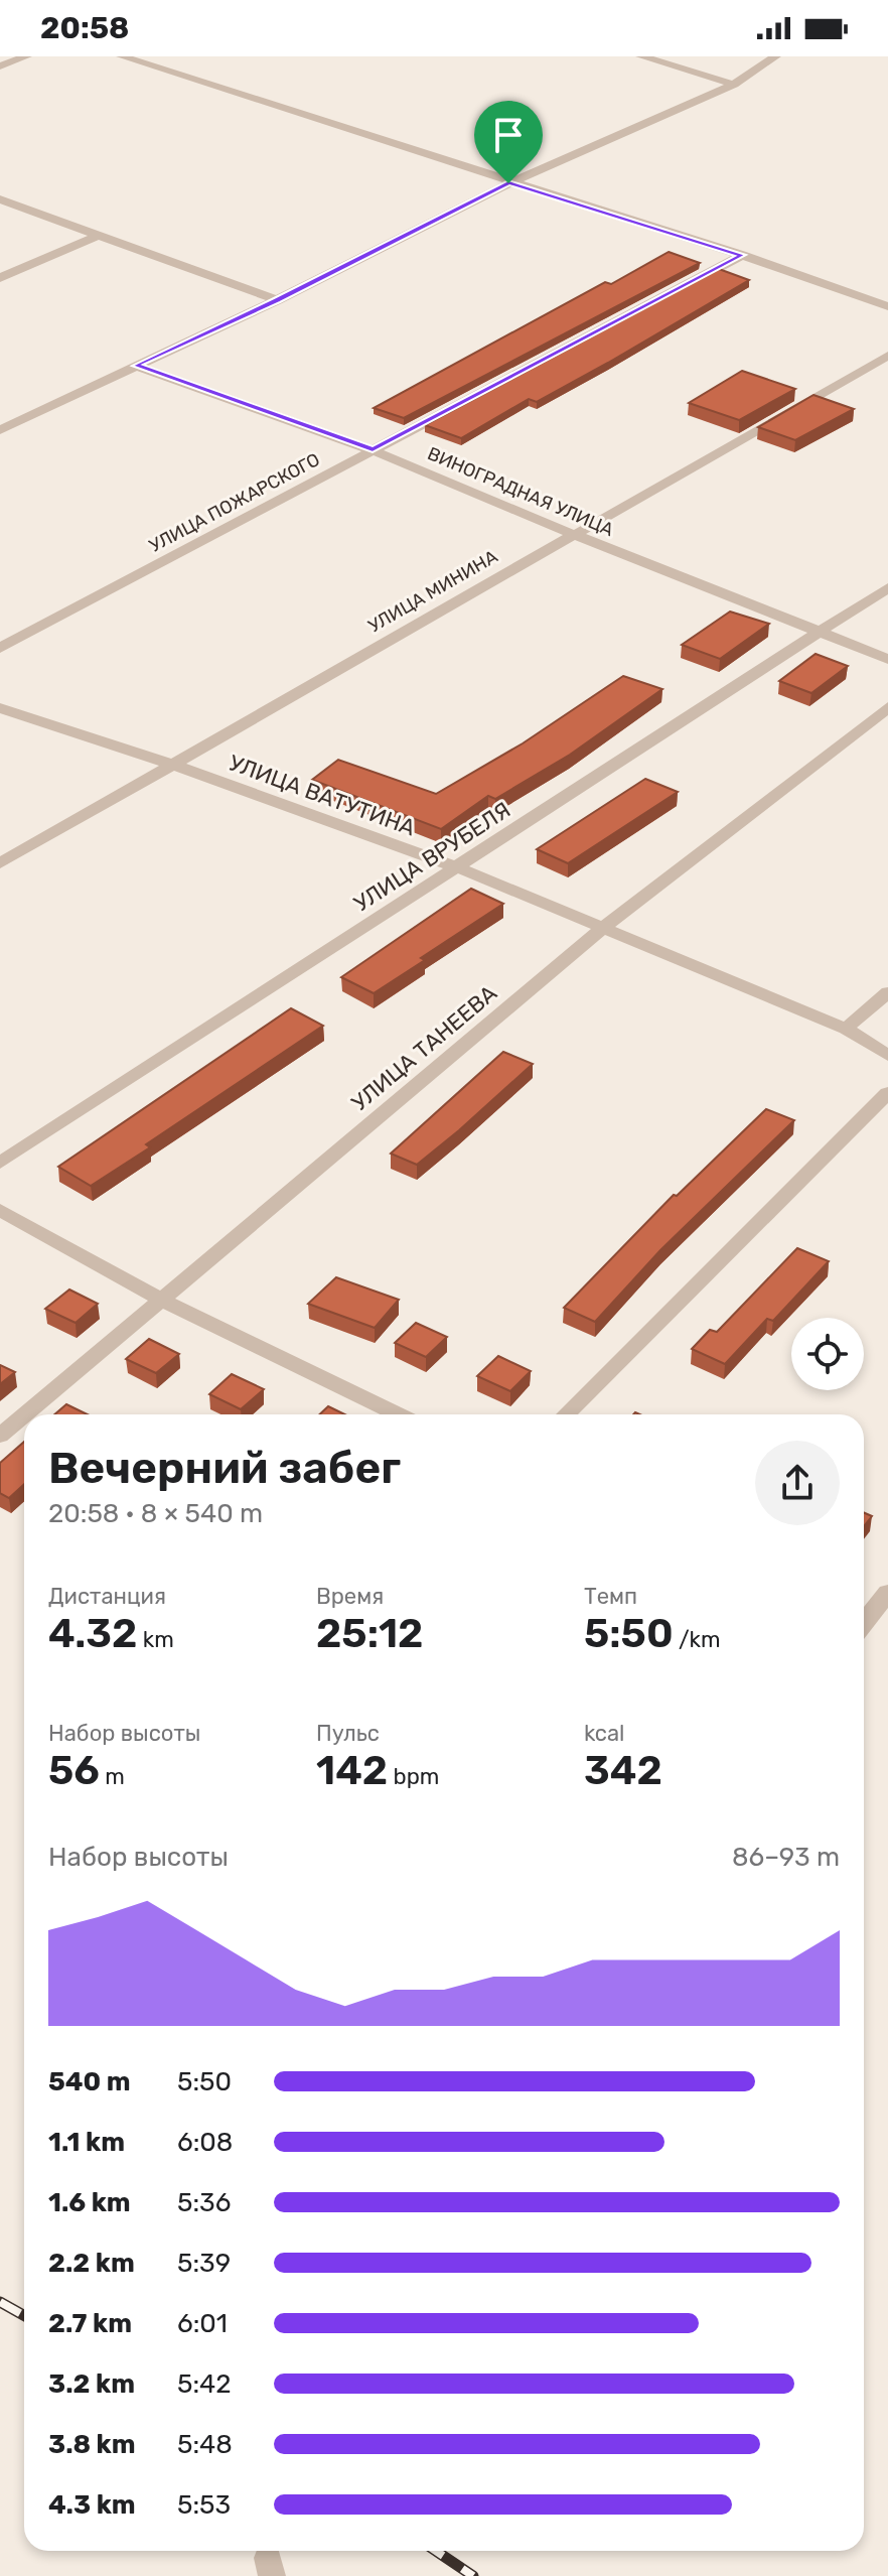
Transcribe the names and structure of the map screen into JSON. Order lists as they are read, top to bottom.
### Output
{
  "streets": {
    "street": [
      "ВИНОГРАДНАЯ УЛИЦА",
      "УЛИЦА ПОЖАРСКОГО",
      "УЛИЦА МИНИНА",
      "УЛИЦА ВАТУТИНА",
      "УЛИЦА ВРУБЕЛЯ",
      "УЛИЦА ТАНЕЕВА"
    ]
  },
  "crossings": [
    ["ВИНОГРАДНАЯ УЛИЦА", "УЛИЦА ПОЖАРСКОГО"],
    ["ВИНОГРАДНАЯ УЛИЦА", "УЛИЦА МИНИНА"],
    ["ВИНОГРАДНАЯ УЛИЦА", "УЛИЦА ВРУБЕЛЯ"],
    ["УЛИЦА МИНИНА", "УЛИЦА ВАТУТИНА"],
    ["УЛИЦА ВАТУТИНА", "УЛИЦА ВРУБЕЛЯ"],
    ["УЛИЦА ВАТУТИНА", "УЛИЦА ТАНЕЕВА"]
  ],
  "page": {
    "status": "20:58",
    "heading": ["Вечерний забег", "20:58 · 8 × 540 m"],
    "stats": [
      ["Дистанция", "4.32 km"],
      ["Время", "25:12"],
      ["Темп", "5:50 /km"],
      ["Набор высоты", "56 m"],
      ["Пульс", "142 bpm"],
      ["kcal", "342"]
    ],
    "chart": ["Набор высоты", "86–93 m"],
    "list": [
      {
        "name": "540 m",
        "note": "5:50"
      },
      {
        "name": "1.1 km",
        "note": "6:08"
      },
      {
        "name": "1.6 km",
        "note": "5:36"
      },
      {
        "name": "2.2 km",
        "note": "5:39"
      },
      {
        "name": "2.7 km",
        "note": "6:01"
      },
      {
        "name": "3.2 km",
        "note": "5:42"
      },
      {
        "name": "3.8 km",
        "note": "5:48"
      },
      {
        "name": "4.3 km",
        "note": "5:53"
      }
    ]
  }
}
